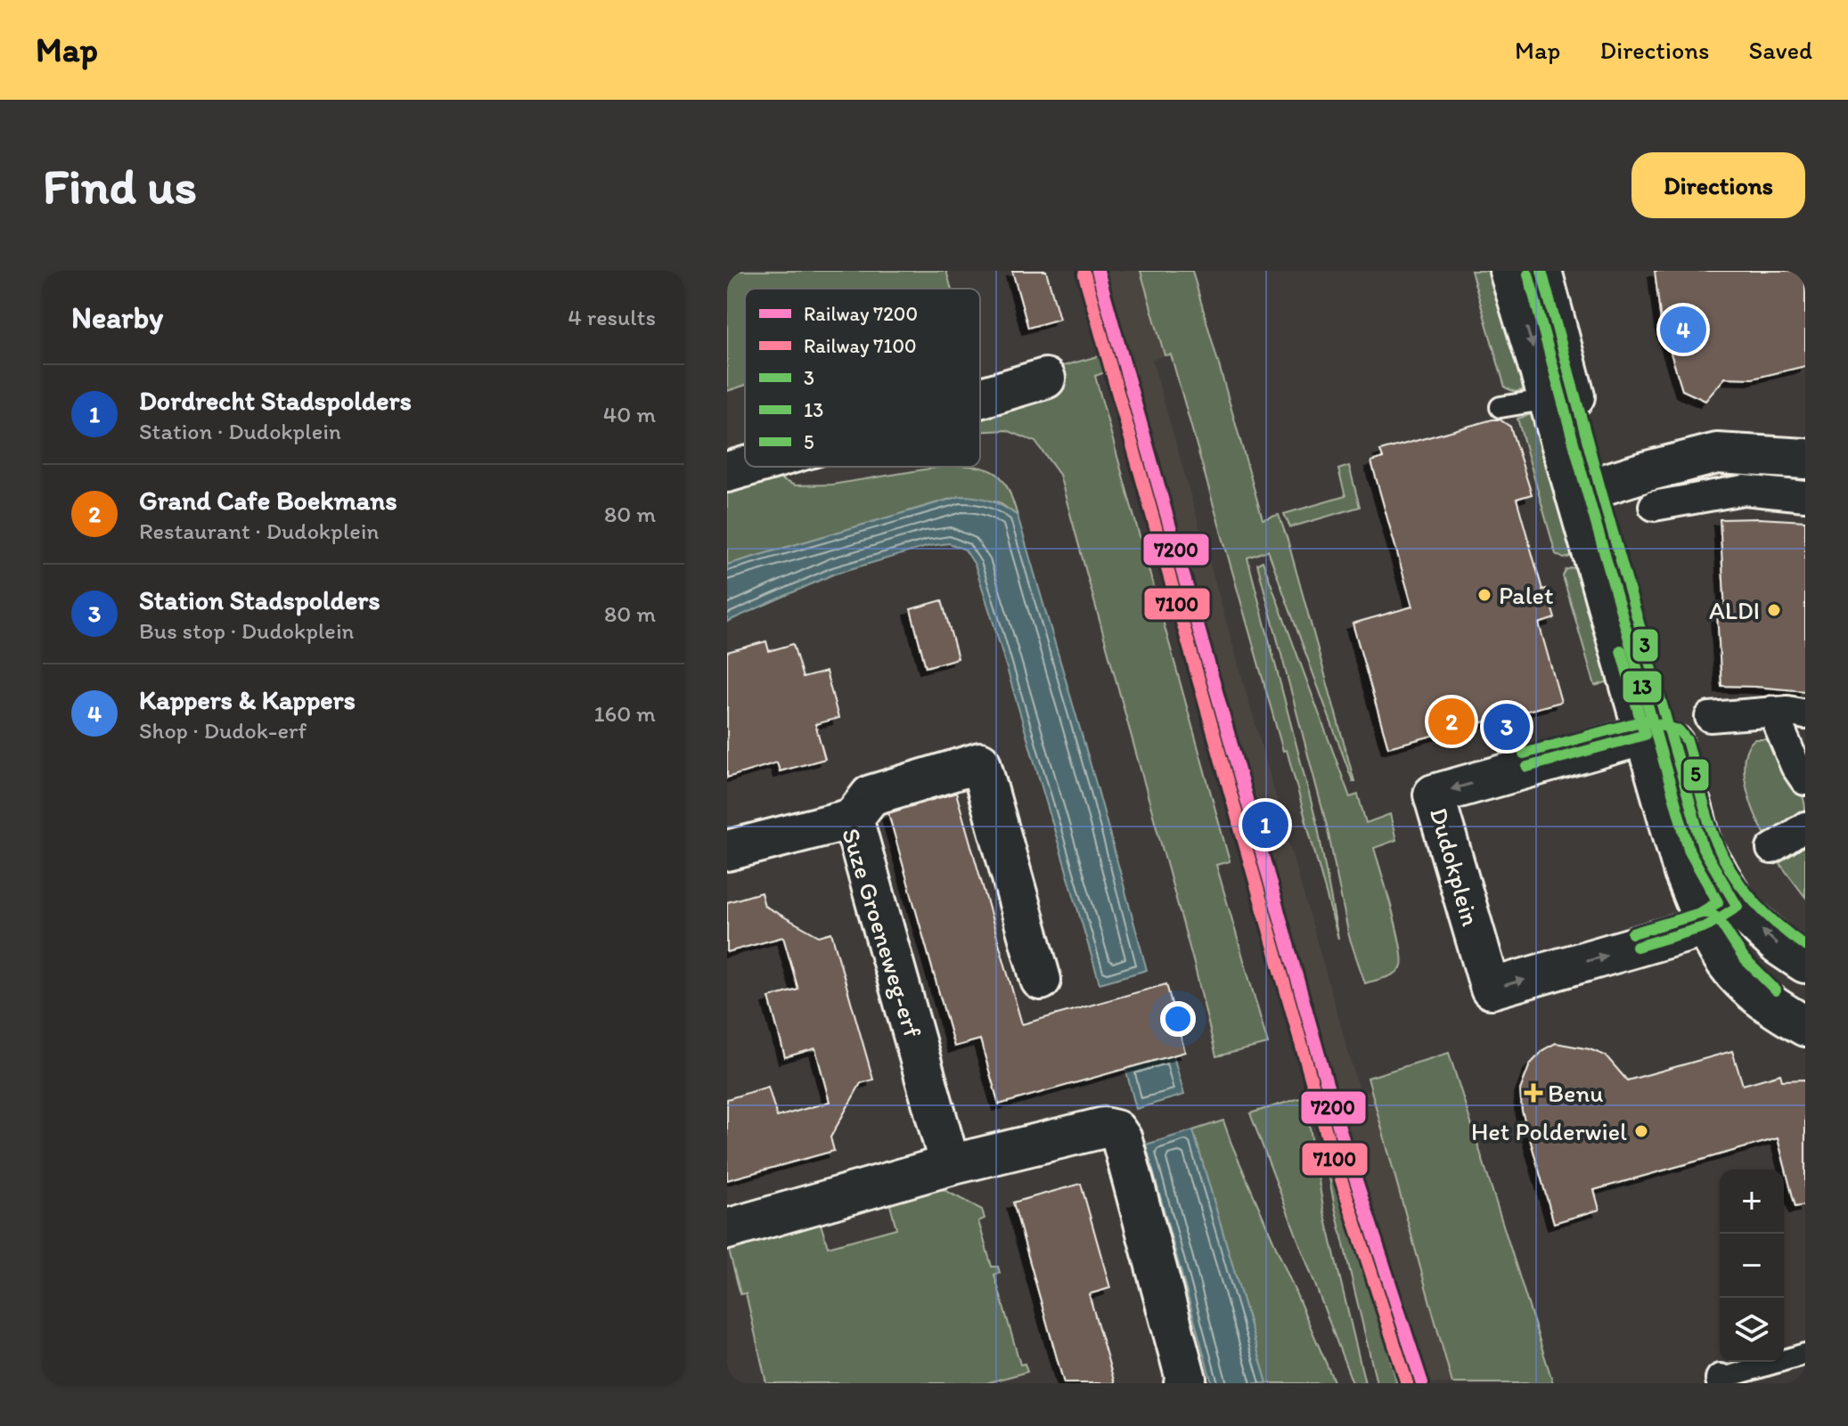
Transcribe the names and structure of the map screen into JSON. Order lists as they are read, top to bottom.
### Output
{
  "streets": {
    "street": ["Dudokplein", "Suze Groeneweg-erf"]
  },
  "places": {
    "other": ["Palet", "ALDI", "Het Polderwiel"],
    "health": ["Benu"]
  },
  "lines": [
    "rail line 7200",
    "transit line 3",
    "rail line 7100",
    "transit line 13",
    "transit line 5"
  ],
  "legend": [
    "Railway 7200",
    "Railway 7100",
    "3",
    "13",
    "5"
  ],
  "page": {
    "header": "Map",
    "nav": ["Map", "Directions", "Saved"],
    "buttons": "Directions",
    "title": "Find us",
    "heading": ["Nearby", "4 results"],
    "pins": [
      "4",
      "2",
      "3",
      "1"
    ],
    "list": [
      {
        "mark": "1",
        "name": "Dordrecht Stadspolders",
        "note": "Station · Dudokplein",
        "value": "40 m"
      },
      {
        "mark": "2",
        "name": "Grand Cafe Boekmans",
        "note": "Restaurant · Dudokplein",
        "value": "80 m"
      },
      {
        "mark": "3",
        "name": "Station Stadspolders",
        "note": "Bus stop · Dudokplein",
        "value": "80 m"
      },
      {
        "mark": "4",
        "name": "Kappers & Kappers",
        "note": "Shop · Dudok-erf",
        "value": "160 m"
      }
    ],
    "map_buttons": ["+", "−"]
  }
}
